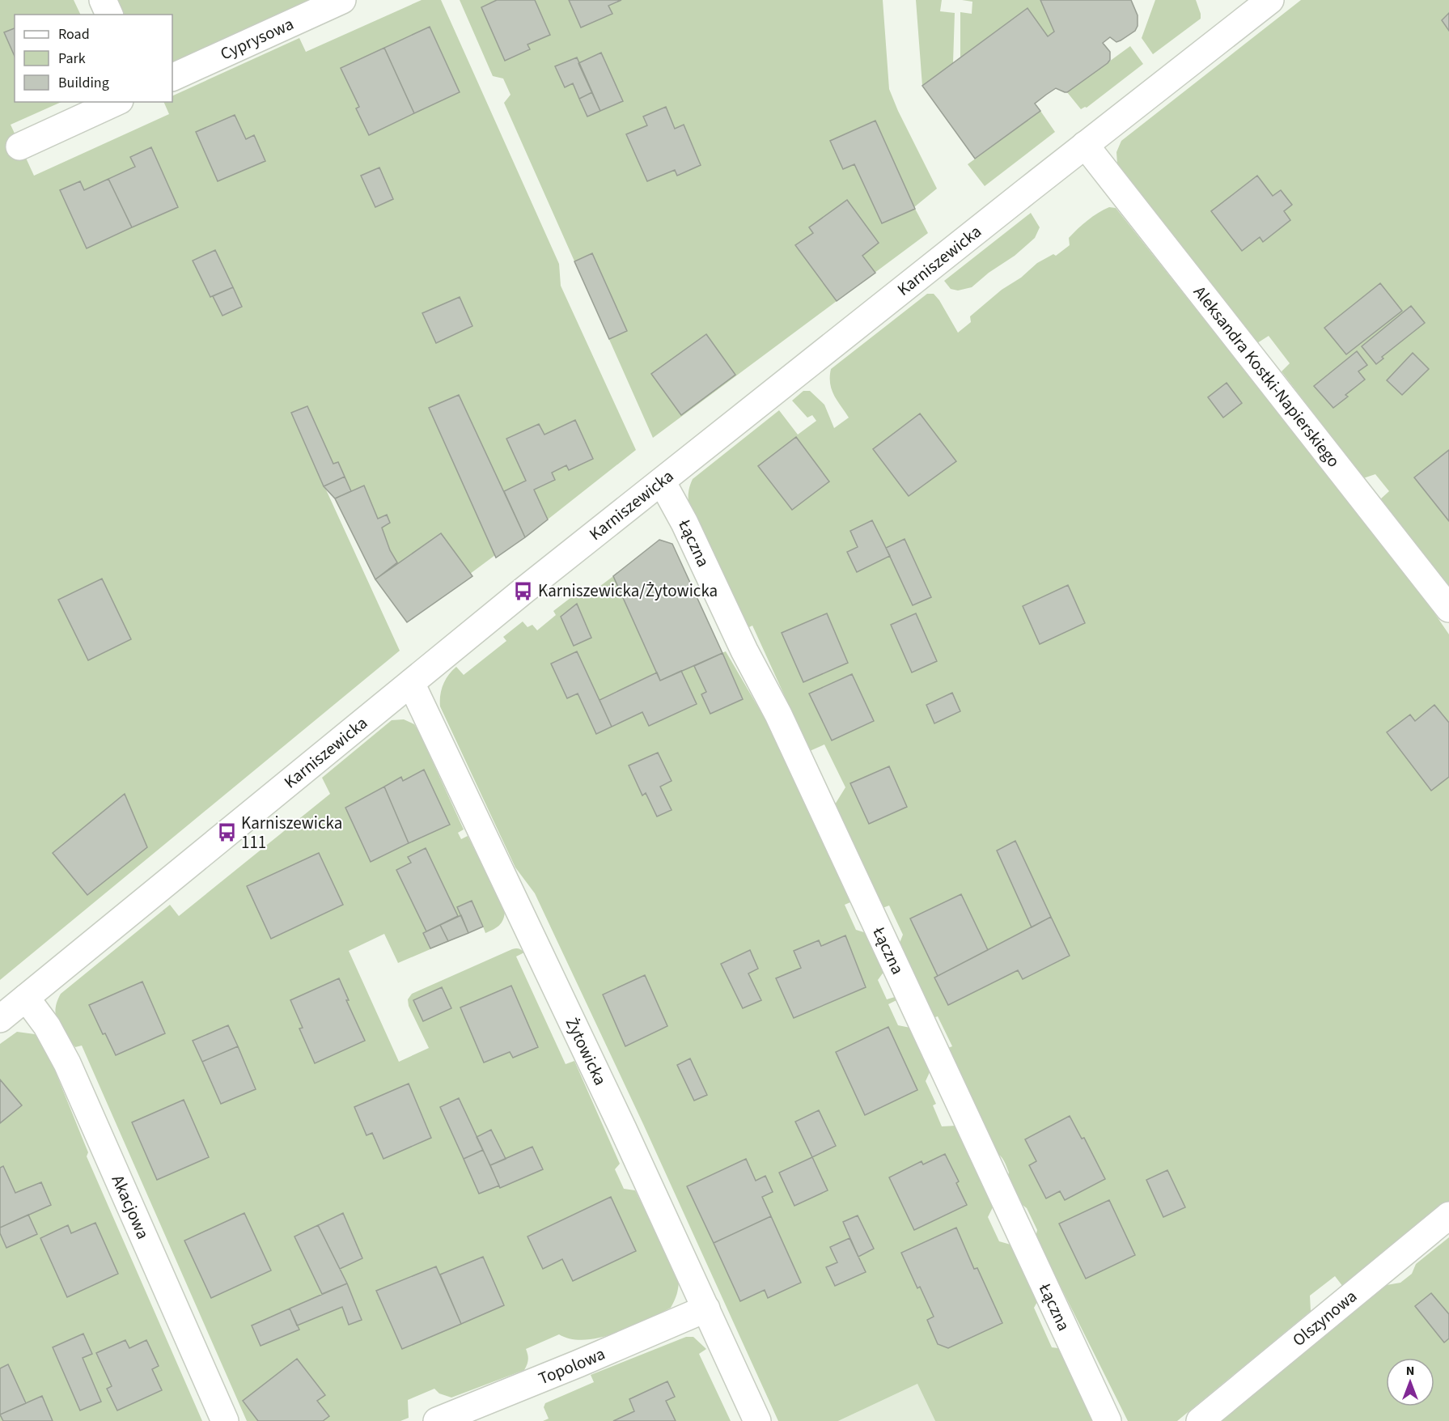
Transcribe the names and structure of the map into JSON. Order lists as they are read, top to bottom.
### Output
{
  "streets": {
    "street": [
      "Cyprysowa",
      "Karniszewicka",
      "Aleksandra Kostki-Napierskiego",
      "Łączna",
      "Żytowicka",
      "Akacjowa",
      "Olszynowa",
      "Topolowa"
    ]
  },
  "crossings": [
    ["Karniszewicka", "Aleksandra Kostki-Napierskiego"],
    ["Karniszewicka", "Łączna"],
    ["Karniszewicka", "Żytowicka"],
    ["Karniszewicka", "Akacjowa"],
    ["Żytowicka", "Topolowa"]
  ],
  "places": {
    "bus stop": ["Karniszewicka/Żytowicka", "Karniszewicka 111"]
  },
  "legend": ["Road", "Park", "Building"],
  "north": "top"
}
